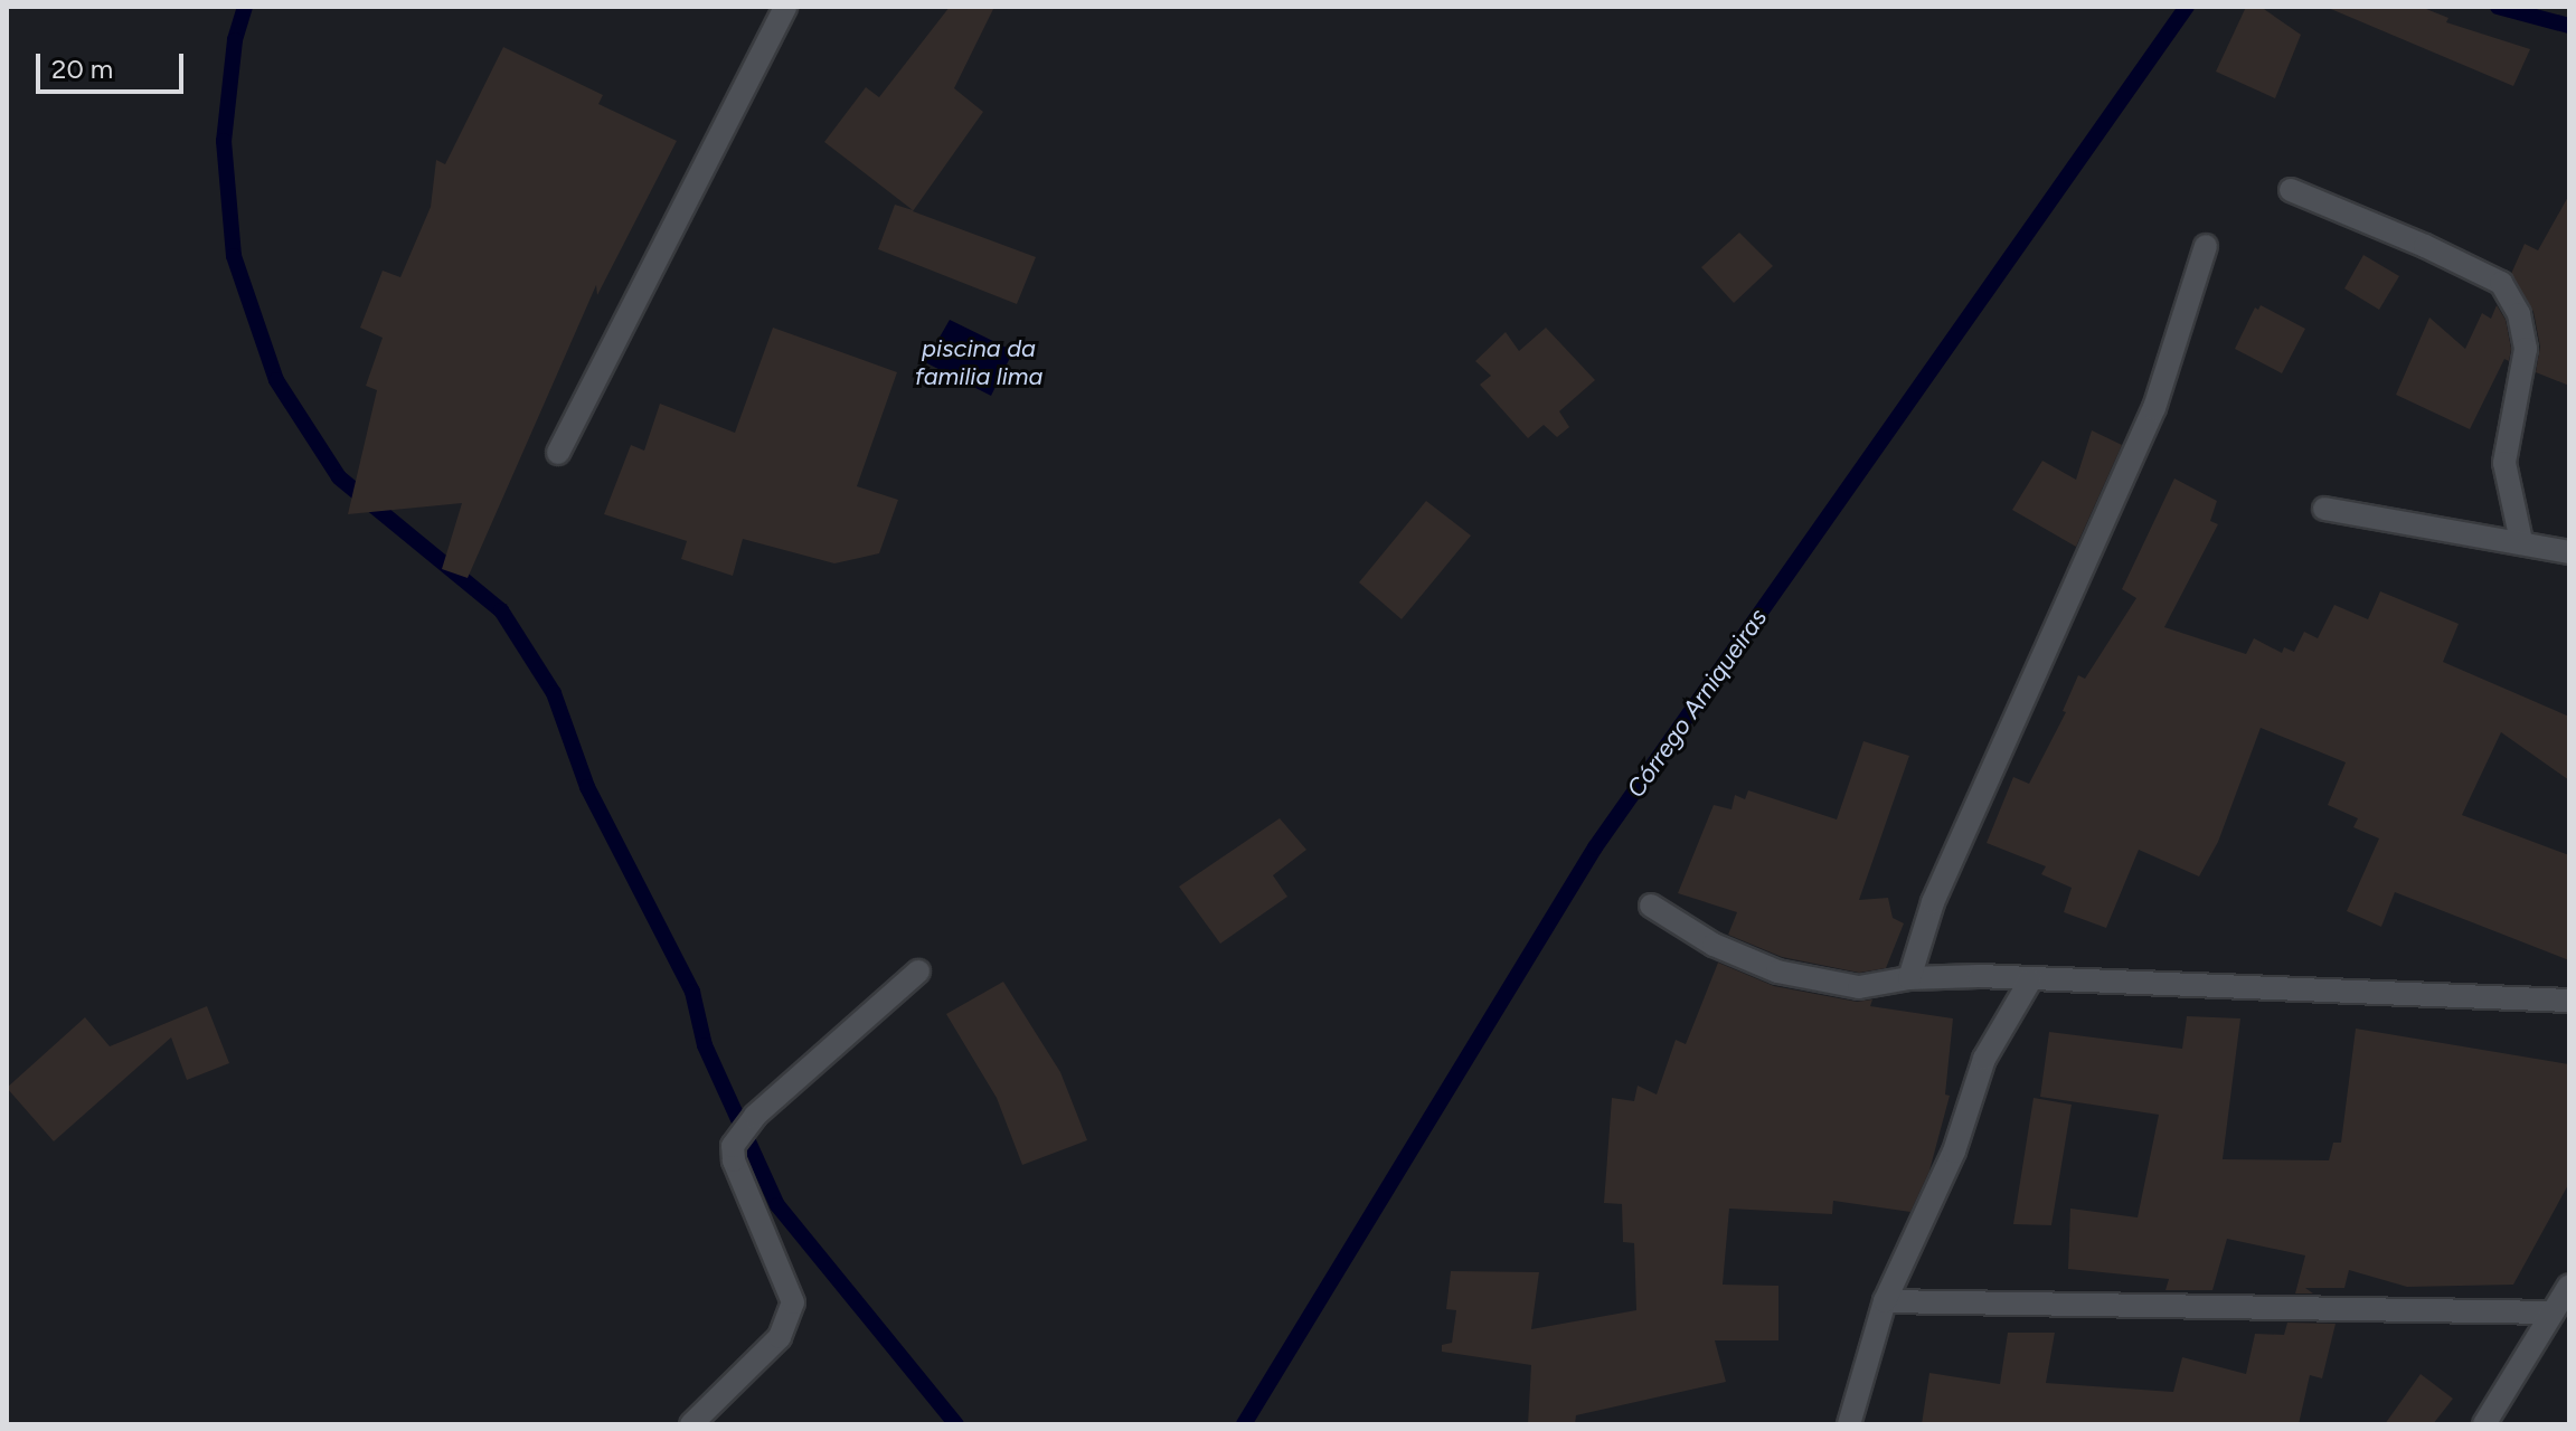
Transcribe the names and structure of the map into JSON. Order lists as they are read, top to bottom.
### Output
{
  "water": ["piscina da familia lima", "Córrego Arniqueiras"],
  "scale_bar": "20 m"
}
